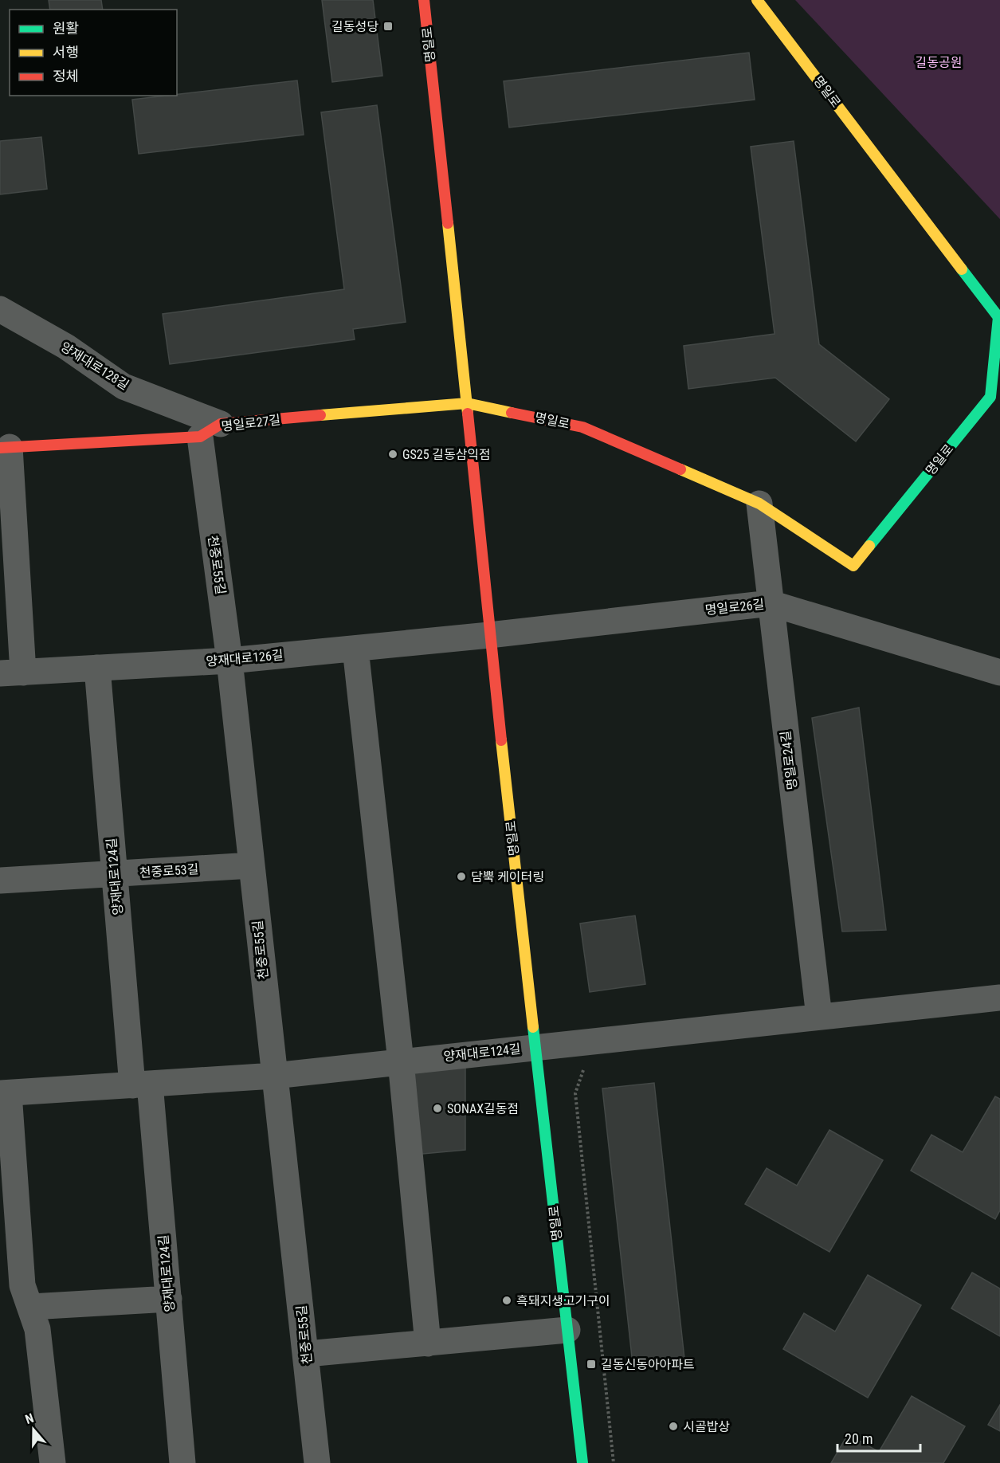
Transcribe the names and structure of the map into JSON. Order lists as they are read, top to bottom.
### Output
{
  "streets": {
    "street": [
      "명일로",
      "양재대로128길",
      "명일로27길",
      "천중로55길",
      "명일로26길",
      "양재대로126길",
      "명일로24길",
      "천중로53길",
      "양재대로124길"
    ]
  },
  "crossings": [
    ["명일로", "명일로27길"],
    ["명일로", "명일로26길"],
    ["명일로", "양재대로126길"],
    ["명일로", "명일로24길"],
    ["명일로", "양재대로124길"],
    ["양재대로128길", "명일로27길"],
    ["양재대로128길", "천중로55길"],
    ["명일로27길", "천중로55길"],
    ["명일로27길", "양재대로126길"],
    ["천중로55길", "양재대로126길"],
    ["천중로55길", "천중로53길"],
    ["천중로55길", "양재대로124길"],
    ["명일로26길", "양재대로126길"],
    ["명일로26길", "명일로24길"],
    ["양재대로126길", "양재대로124길"],
    ["천중로53길", "양재대로124길"]
  ],
  "parks": ["길동공원"],
  "places": {
    "transit": ["길동성당", "길동신동아아파트"],
    "other": [
      "GS25 길동삼익점",
      "담뿍 케이터링",
      "SONAX길동점",
      "흑돼지생고기구이",
      "시골밥상"
    ]
  },
  "legend": ["원활", "서행", "정체"],
  "scale_bar": "20 m",
  "north": "top"
}
